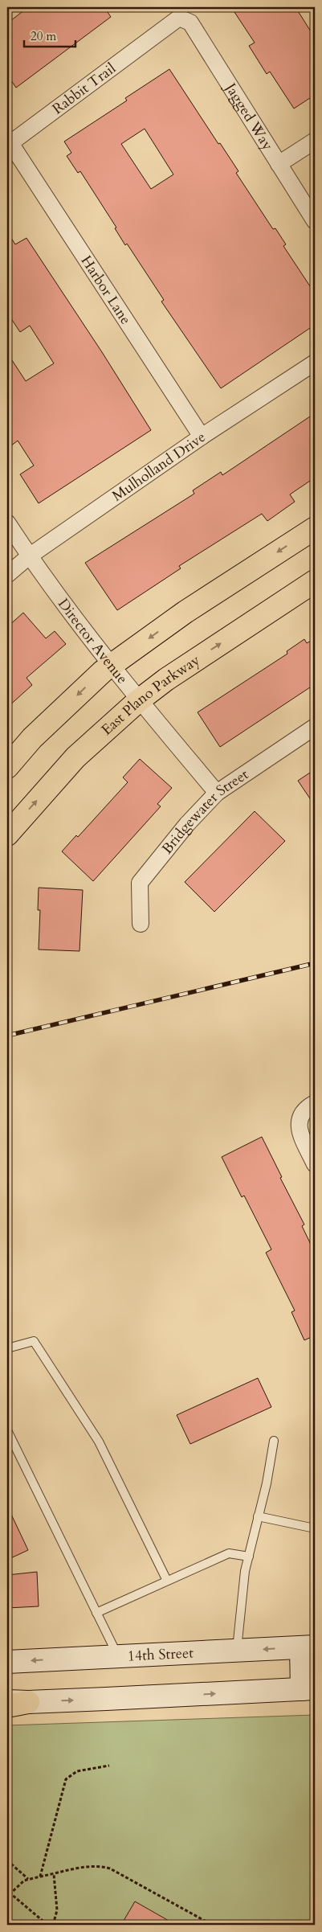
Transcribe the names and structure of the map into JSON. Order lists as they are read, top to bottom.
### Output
{
  "streets": {
    "main road": ["East Plano Parkway", "14th Street"],
    "street": [
      "Rabbit Trail",
      "Jagged Way",
      "Harbor Lane",
      "Mulholland Drive",
      "Director Avenue",
      "Bridgewater Street"
    ]
  },
  "crossings": [
    ["Rabbit Trail", "Jagged Way"],
    ["Rabbit Trail", "Harbor Lane"],
    ["Harbor Lane", "Mulholland Drive"],
    ["Mulholland Drive", "Director Avenue"],
    ["Director Avenue", "East Plano Parkway"],
    ["Director Avenue", "Bridgewater Street"]
  ],
  "scale_bar": "20 m"
}
